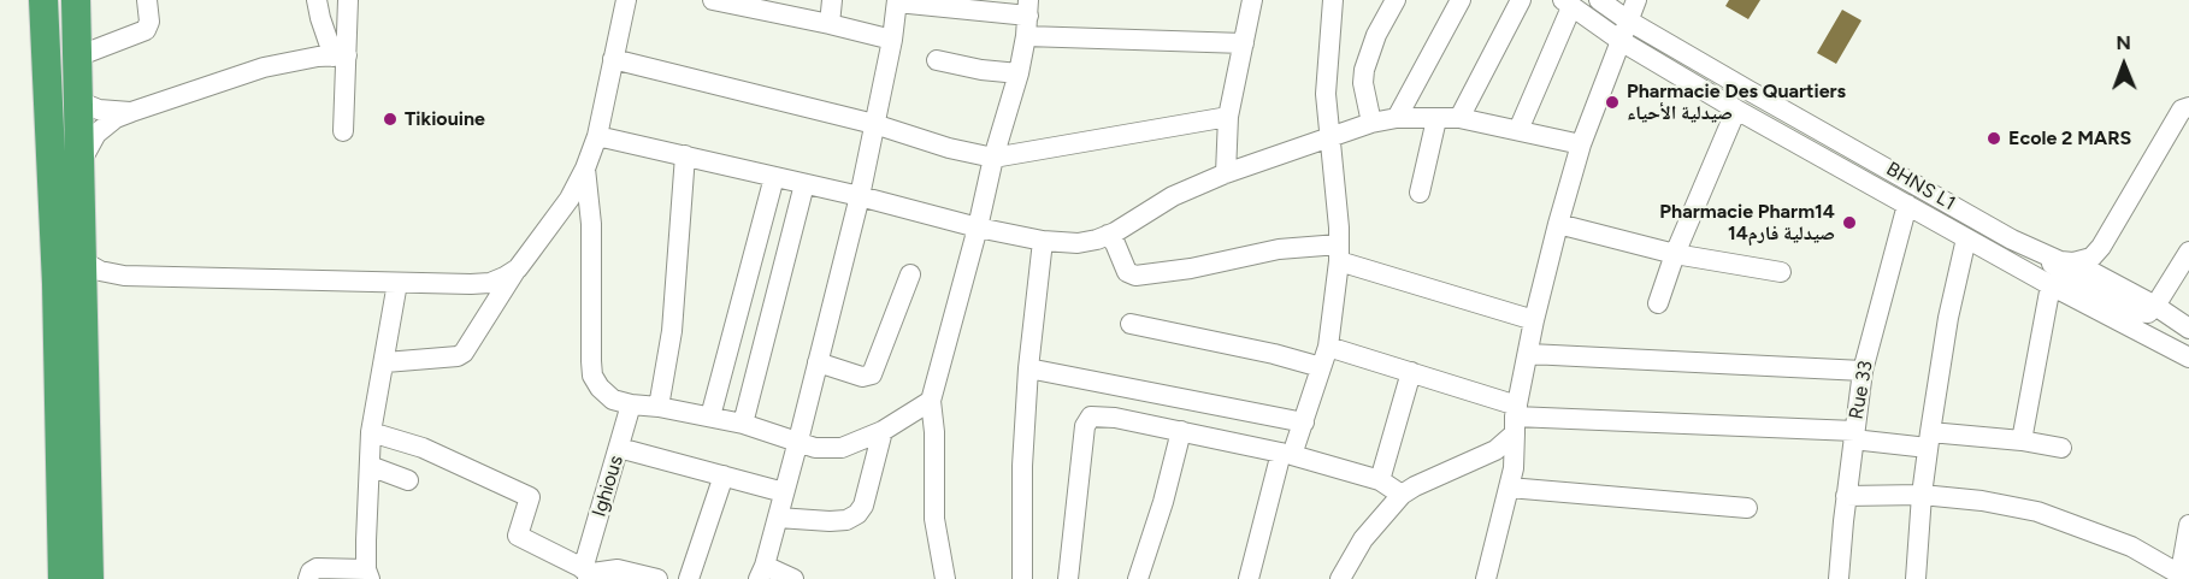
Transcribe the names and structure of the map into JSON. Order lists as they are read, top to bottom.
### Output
{
  "streets": {
    "street": ["BHNS L1", "Rue 33", "Ighious"]
  },
  "places": [
    "Pharmacie Des Quartiers صيدلية الأحياء",
    "Tikiouine",
    "Ecole 2 MARS",
    "Pharmacie Pharm14 صيدلية فارم14"
  ],
  "north": "top"
}
